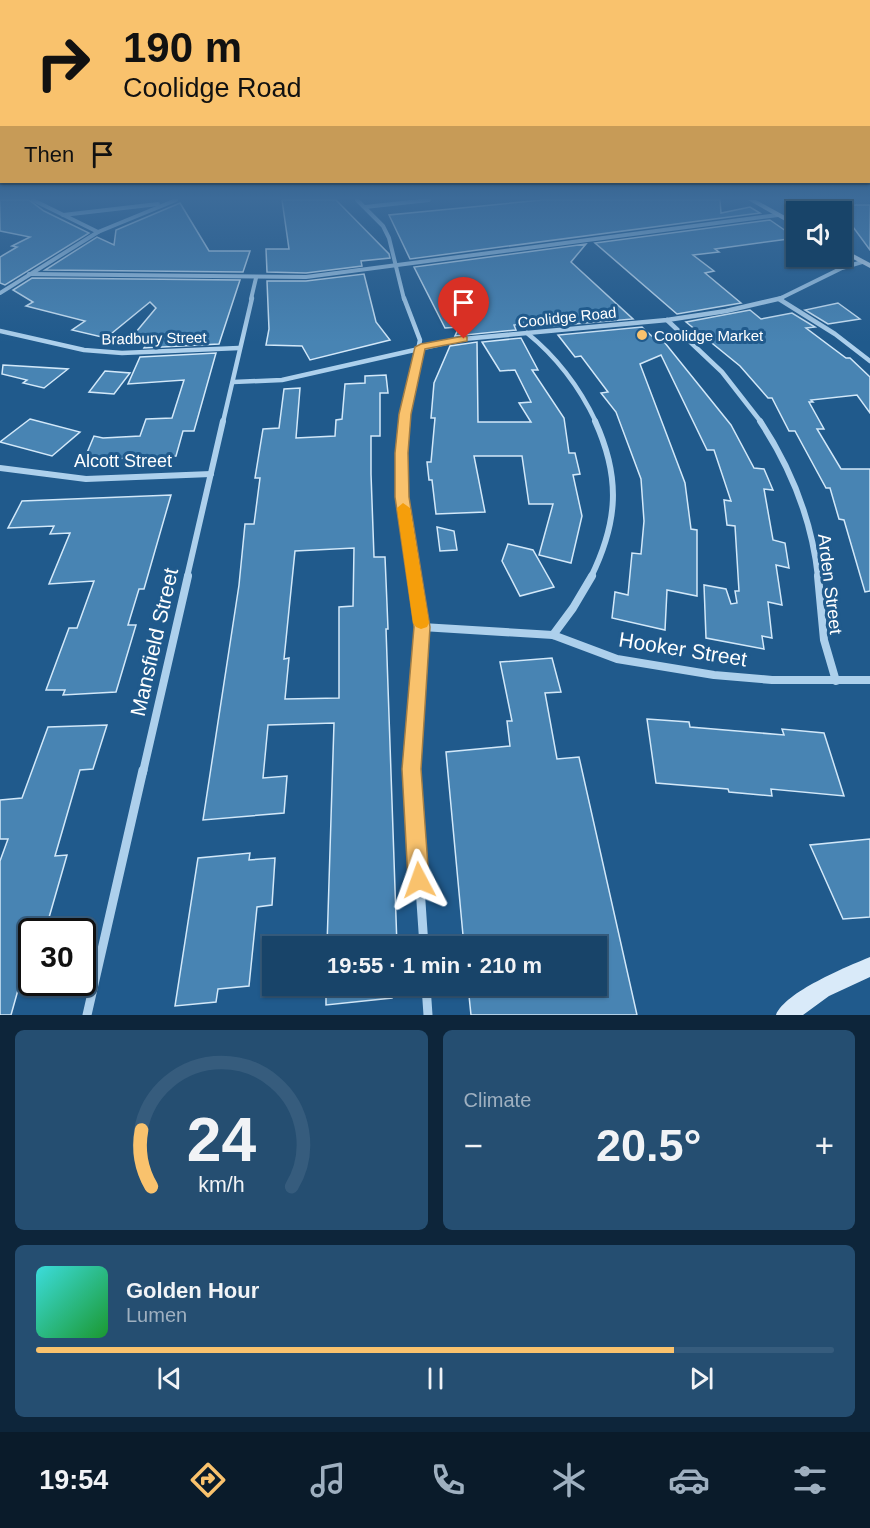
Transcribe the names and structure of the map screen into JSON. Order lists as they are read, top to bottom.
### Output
{
  "streets": {
    "street": [
      "Coolidge Road",
      "Bradbury Street",
      "Alcott Street",
      "Arden Street",
      "Mansfield Street",
      "Hooker Street"
    ]
  },
  "crossings": [
    ["Coolidge Road", "Arden Street"],
    ["Coolidge Road", "Mansfield Street"],
    ["Bradbury Street", "Mansfield Street"],
    ["Alcott Street", "Mansfield Street"],
    ["Arden Street", "Hooker Street"]
  ],
  "places": ["Coolidge Market"],
  "page": {
    "turn": ["190 m", "Coolidge Road"],
    "then": "Then",
    "limit": "30",
    "trip": "19:55 · 1 min · 210 m",
    "tile": "Climate",
    "heat": ["−", "20.5°", "+"],
    "song": ["Golden Hour", "Lumen"],
    "tabs": "19:54",
    "gauge": ["24", "km/h"]
  }
}
